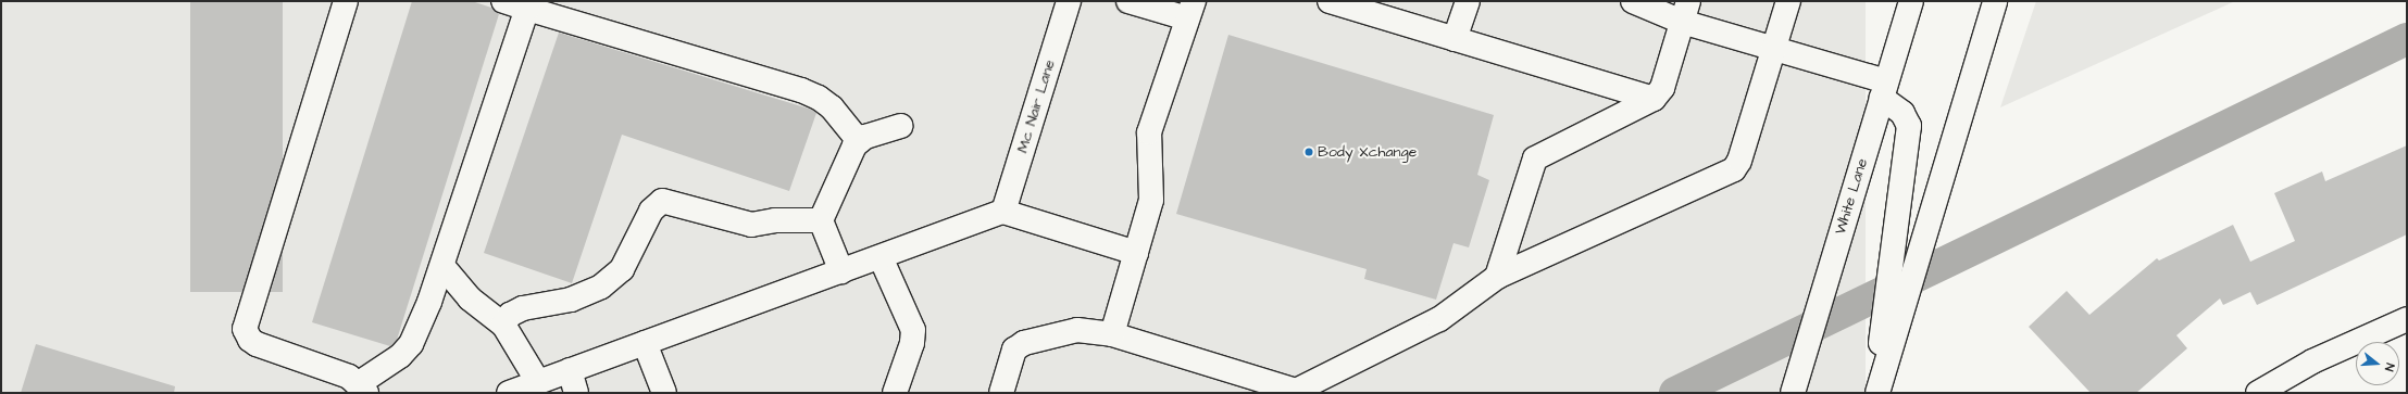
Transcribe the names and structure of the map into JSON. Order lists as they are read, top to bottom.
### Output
{
  "streets": {
    "main road": ["Mc Nair Lane", "White Lane"]
  },
  "places": ["Body Xchange"],
  "north": "right"
}
